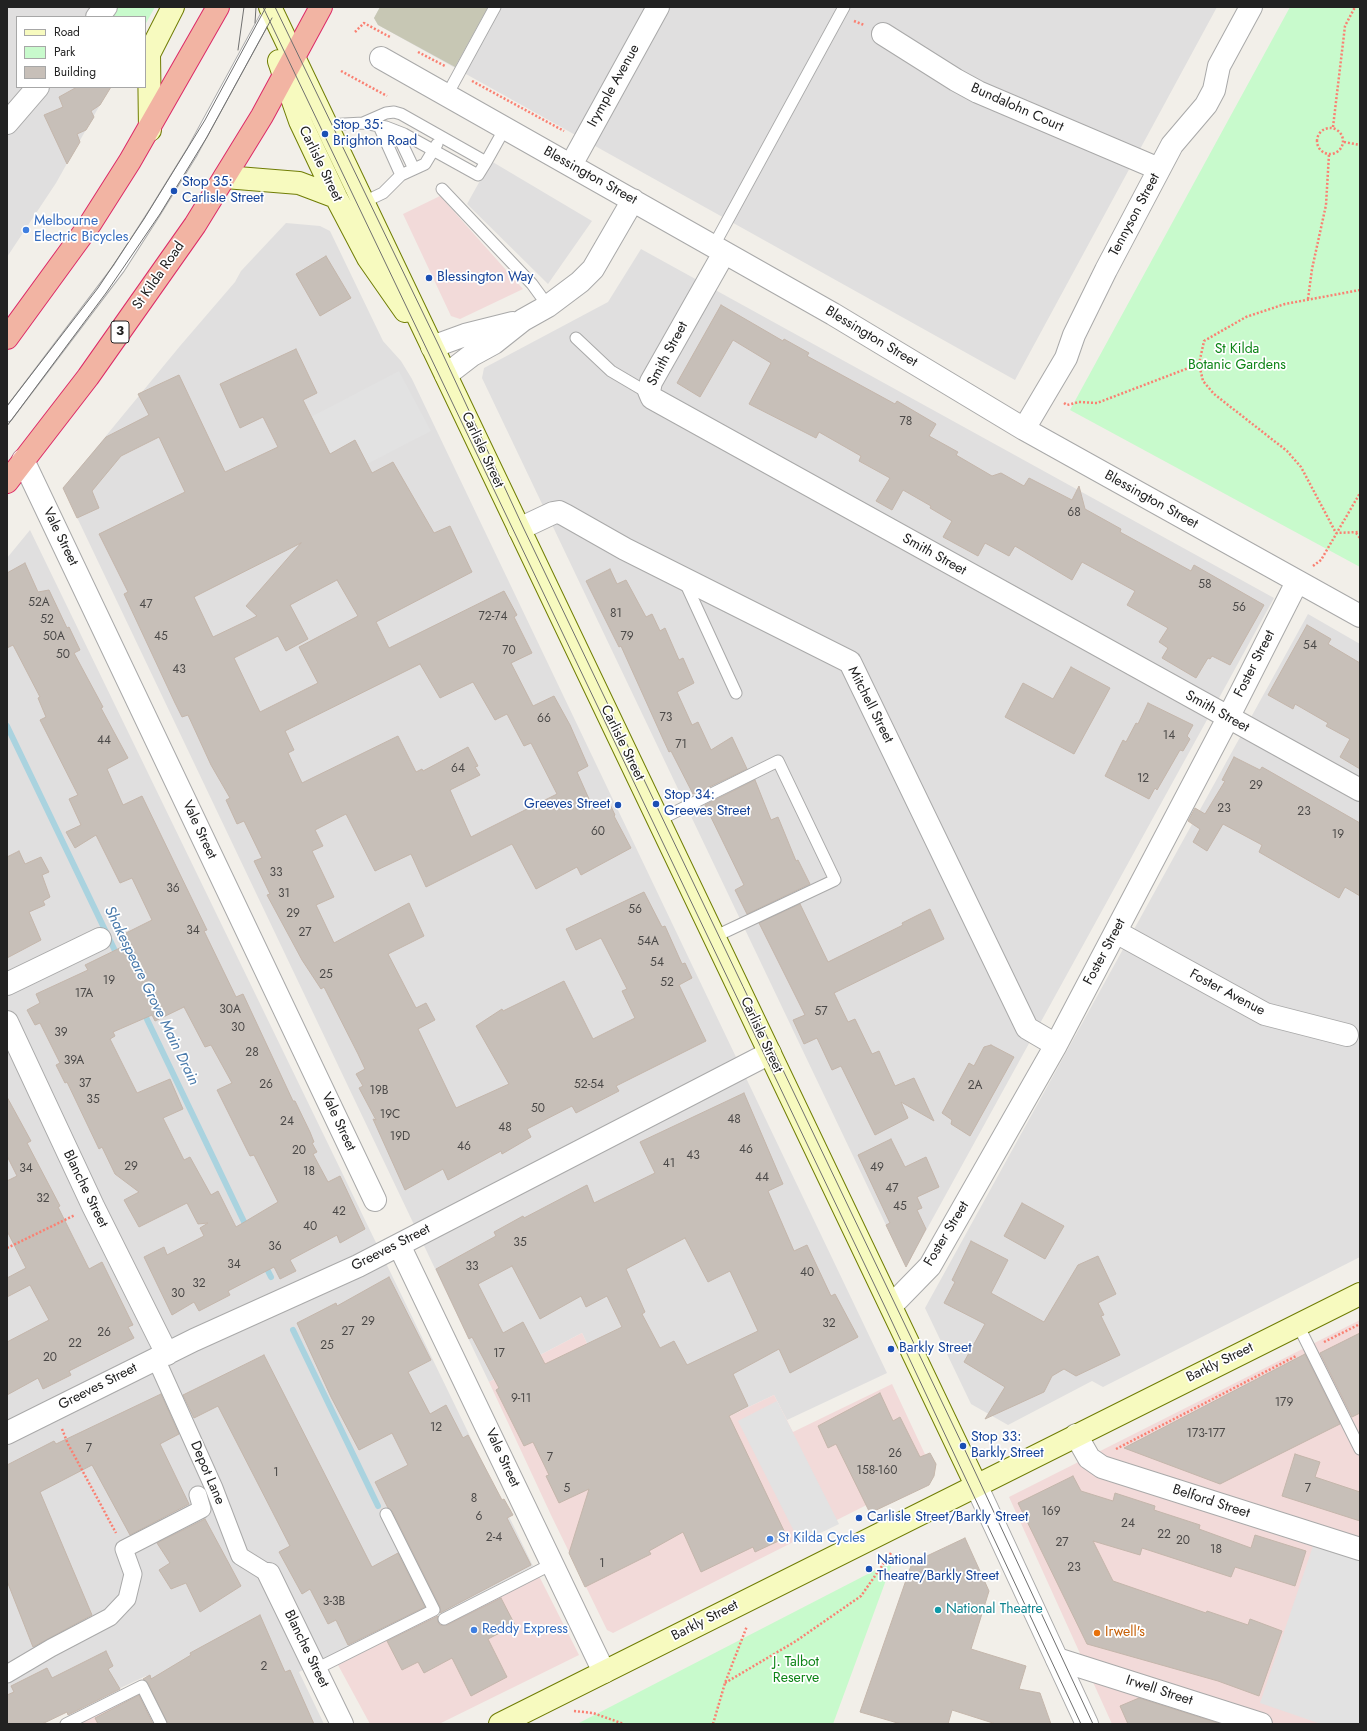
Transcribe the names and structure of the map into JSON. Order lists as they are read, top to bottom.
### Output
{
  "streets": {
    "highway": ["St Kilda Road", "3"],
    "main road": ["Carlisle Street", "Barkly Street"],
    "street": [
      "Irymple Avenue",
      "Bundalohn Court",
      "Blessington Street",
      "Tennyson Street",
      "Smith Street",
      "Vale Street",
      "Foster Street",
      "Mitchell Street",
      "Foster Avenue",
      "Blanche Street",
      "Greeves Street",
      "Depot Lane",
      "Belford Street",
      "Irwell Street"
    ]
  },
  "crossings": [
    ["Irymple Avenue", "Blessington Street"],
    ["Bundalohn Court", "Tennyson Street"],
    ["Carlisle Street", "St Kilda Road"],
    ["Carlisle Street", "3"],
    ["Carlisle Street", "Foster Street"],
    ["Carlisle Street", "Mitchell Street"],
    ["Carlisle Street", "Greeves Street"],
    ["Carlisle Street", "Barkly Street"],
    ["Carlisle Street", "Irwell Street"],
    ["Blessington Street", "Tennyson Street"],
    ["Blessington Street", "Smith Street"],
    ["Blessington Street", "Foster Street"],
    ["St Kilda Road", "3"],
    ["St Kilda Road", "Vale Street"],
    ["Smith Street", "Foster Street"],
    ["Vale Street", "Greeves Street"],
    ["Vale Street", "Barkly Street"],
    ["Foster Street", "Mitchell Street"],
    ["Foster Street", "Foster Avenue"],
    ["Blanche Street", "Greeves Street"],
    ["Blanche Street", "Depot Lane"],
    ["Greeves Street", "Depot Lane"]
  ],
  "water": ["Shakespeare Grove Main Drain"],
  "parks": ["St Kilda Botanic Gardens", "J. Talbot Reserve"],
  "places": [
    "Stop 35: Brighton Road",
    "Stop 35: Carlisle Street",
    "Melbourne Electric Bicycles",
    "Blessington Way",
    "Stop 34: Greeves Street",
    "Greeves Street",
    "Barkly Street",
    "Stop 33: Barkly Street",
    "Carlisle Street/Barkly Street",
    "St Kilda Cycles",
    "National Theatre/Barkly Street",
    "National Theatre",
    "Reddy Express",
    "Irwell's"
  ],
  "house_numbers": [
    "78",
    "68",
    "58",
    "52A",
    "47",
    "56",
    "81",
    "72-74",
    "52",
    "50A",
    "45",
    "79",
    "54",
    "70",
    "50",
    "43",
    "73",
    "66",
    "14",
    "44",
    "71",
    "64",
    "12",
    "29",
    "23",
    "23",
    "60",
    "19",
    "33",
    "36",
    "31",
    "56",
    "29",
    "34",
    "27",
    "54A",
    "54",
    "25",
    "19",
    "52",
    "17A",
    "30A",
    "57",
    "30",
    "39",
    "28",
    "39A",
    "37",
    "26",
    "52-54",
    "2A",
    "19B",
    "35",
    "50",
    "19C",
    "48",
    "24",
    "48",
    "19D",
    "46",
    "46",
    "20",
    "43",
    "41",
    "29",
    "49",
    "34",
    "18",
    "44",
    "47",
    "32",
    "45",
    "42",
    "40",
    "35",
    "36",
    "34",
    "33",
    "40",
    "32",
    "30",
    "29",
    "32",
    "27",
    "26",
    "22",
    "25",
    "17",
    "20",
    "9-11",
    "179",
    "12",
    "173-177",
    "7",
    "26",
    "7",
    "158-160",
    "1",
    "5",
    "7",
    "8",
    "169",
    "6",
    "24",
    "22",
    "2-4",
    "20",
    "27",
    "18",
    "1",
    "23",
    "3-3B",
    "2"
  ],
  "legend": ["Road", "Park", "Building"]
}
